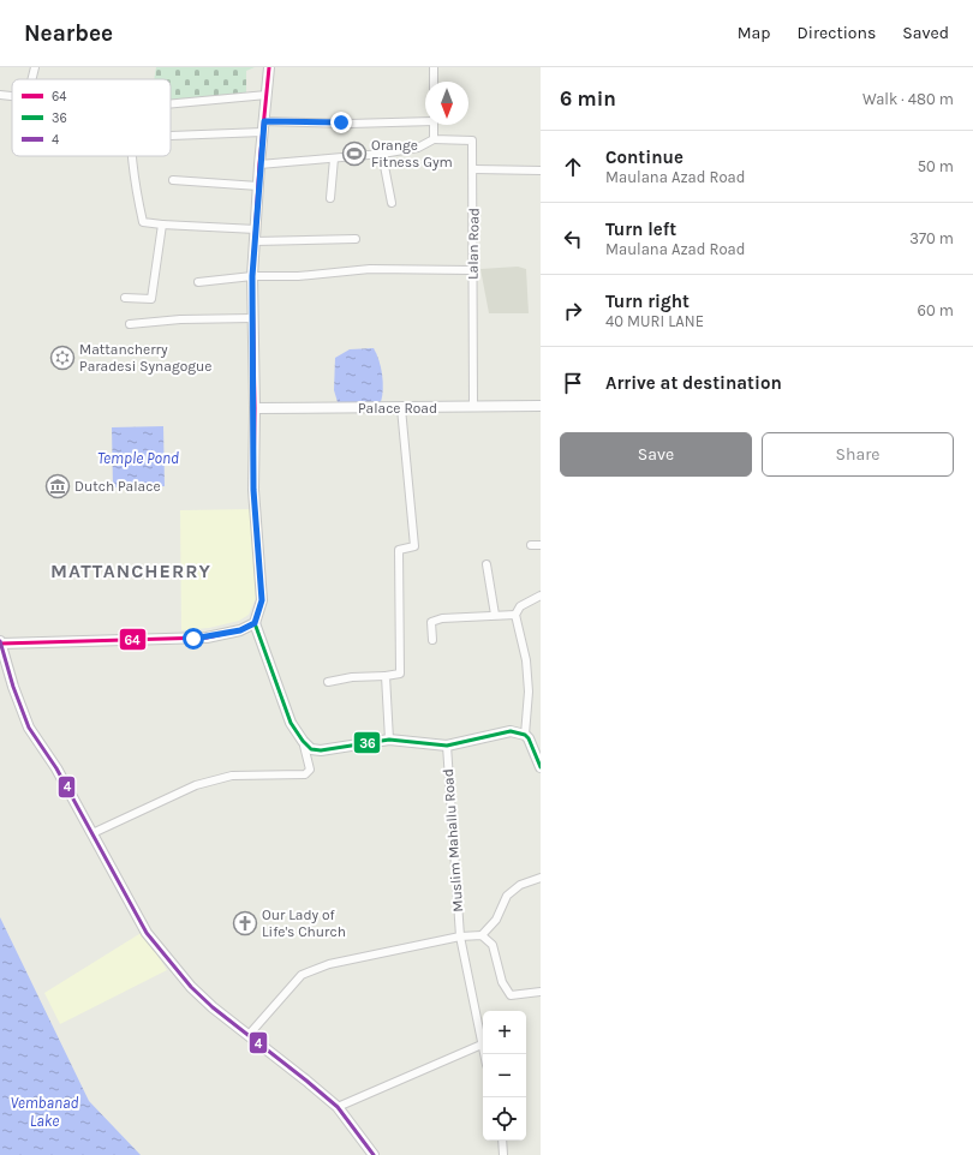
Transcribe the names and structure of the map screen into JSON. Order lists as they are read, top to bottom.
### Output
{
  "streets": {
    "street": ["Lalan Road", "Palace Road", "Muslim Mahallu Road"]
  },
  "crossings": [
    ["Lalan Road", "Palace Road"]
  ],
  "districts": ["MATTANCHERRY"],
  "water": ["Temple Pond", "Vembanad Lake"],
  "places": {
    "sports": ["Orange Fitness Gym"],
    "synagogue": ["Mattancherry Paradesi Synagogue"],
    "museum": ["Dutch Palace"],
    "church": ["Our Lady of Life's Church"]
  },
  "lines": ["transit line 64", "transit line 36", "transit line 4"],
  "legend": ["64", "36", "4"],
  "north": "bottom",
  "page": {
    "header": "Nearbee",
    "nav": ["Map", "Directions", "Saved"],
    "heading": ["6 min", "Walk · 480 m"],
    "list": [
      ["Continue", "Maulana Azad Road", "50 m"],
      ["Turn left", "Maulana Azad Road", "370 m"],
      ["Turn right", "40 MURI LANE", "60 m"],
      "Arrive at destination"
    ],
    "buttons": ["Save", "Share"],
    "map_buttons": ["+", "−"]
  }
}
